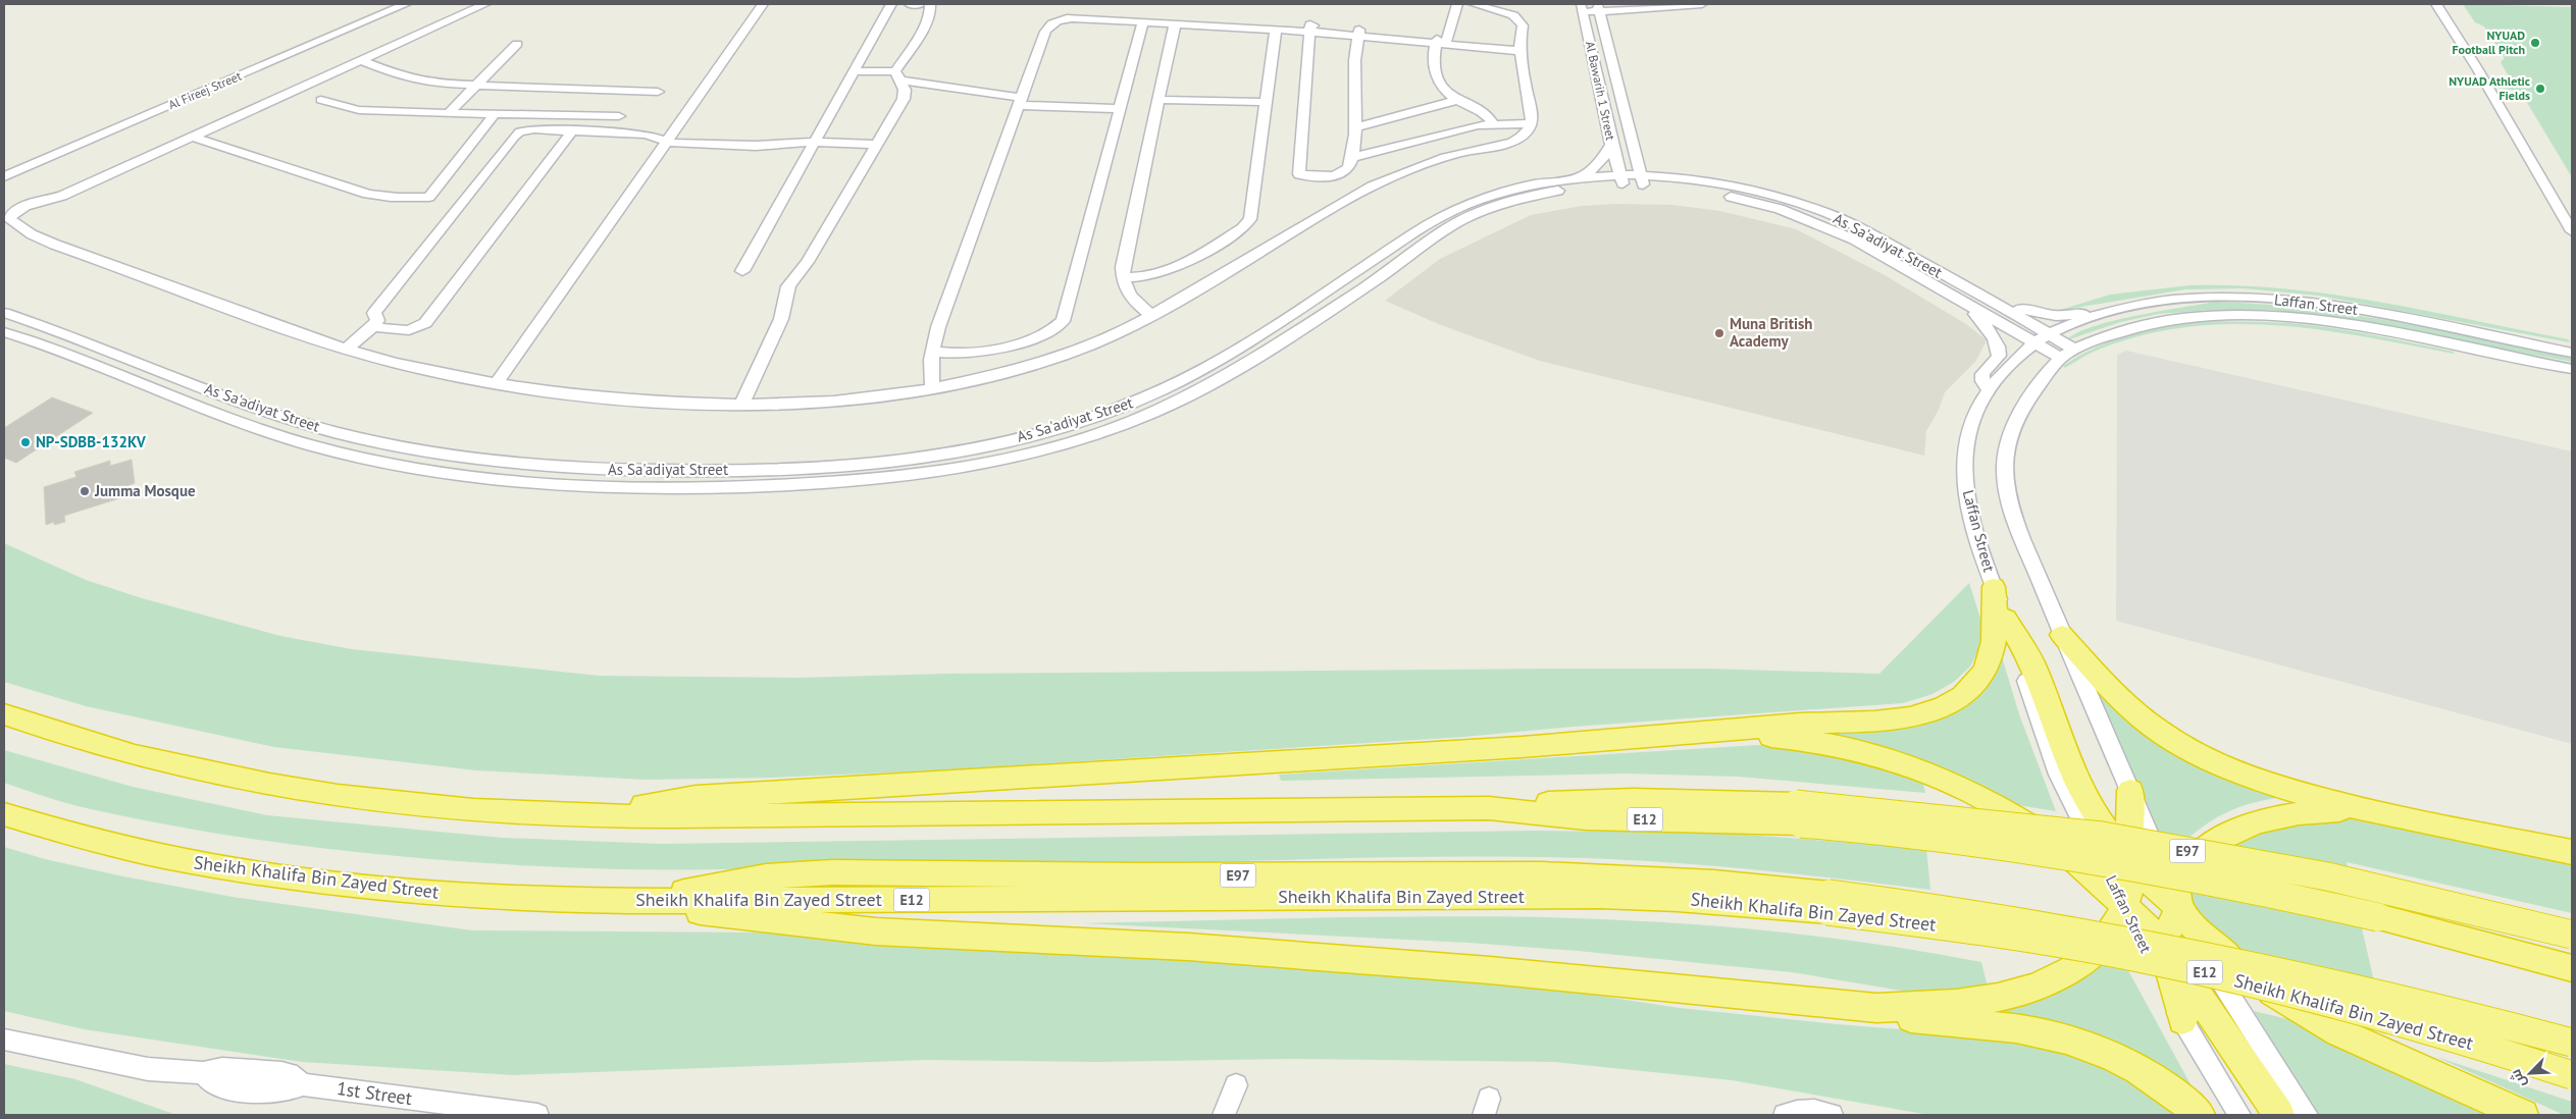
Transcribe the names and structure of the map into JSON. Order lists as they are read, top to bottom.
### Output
{
  "streets": {
    "highway": ["E12", "E97", "Sheikh Khalifa Bin Zayed Street"],
    "street": [
      "Al Fireej Street",
      "Al Bawarih 1 Street",
      "As Sa'adiyat Street",
      "Laffan Street",
      "1st Street"
    ]
  },
  "crossings": [
    ["Al Bawarih 1 Street", "As Sa'adiyat Street"],
    ["As Sa'adiyat Street", "Laffan Street"],
    ["E12", "E97"]
  ],
  "places": [
    "NYUAD Football Pitch",
    "NYUAD Athletic Fields",
    "Muna British Academy",
    "NP-SDBB-132KV",
    "Jumma Mosque"
  ],
  "north": "bottom left"
}
